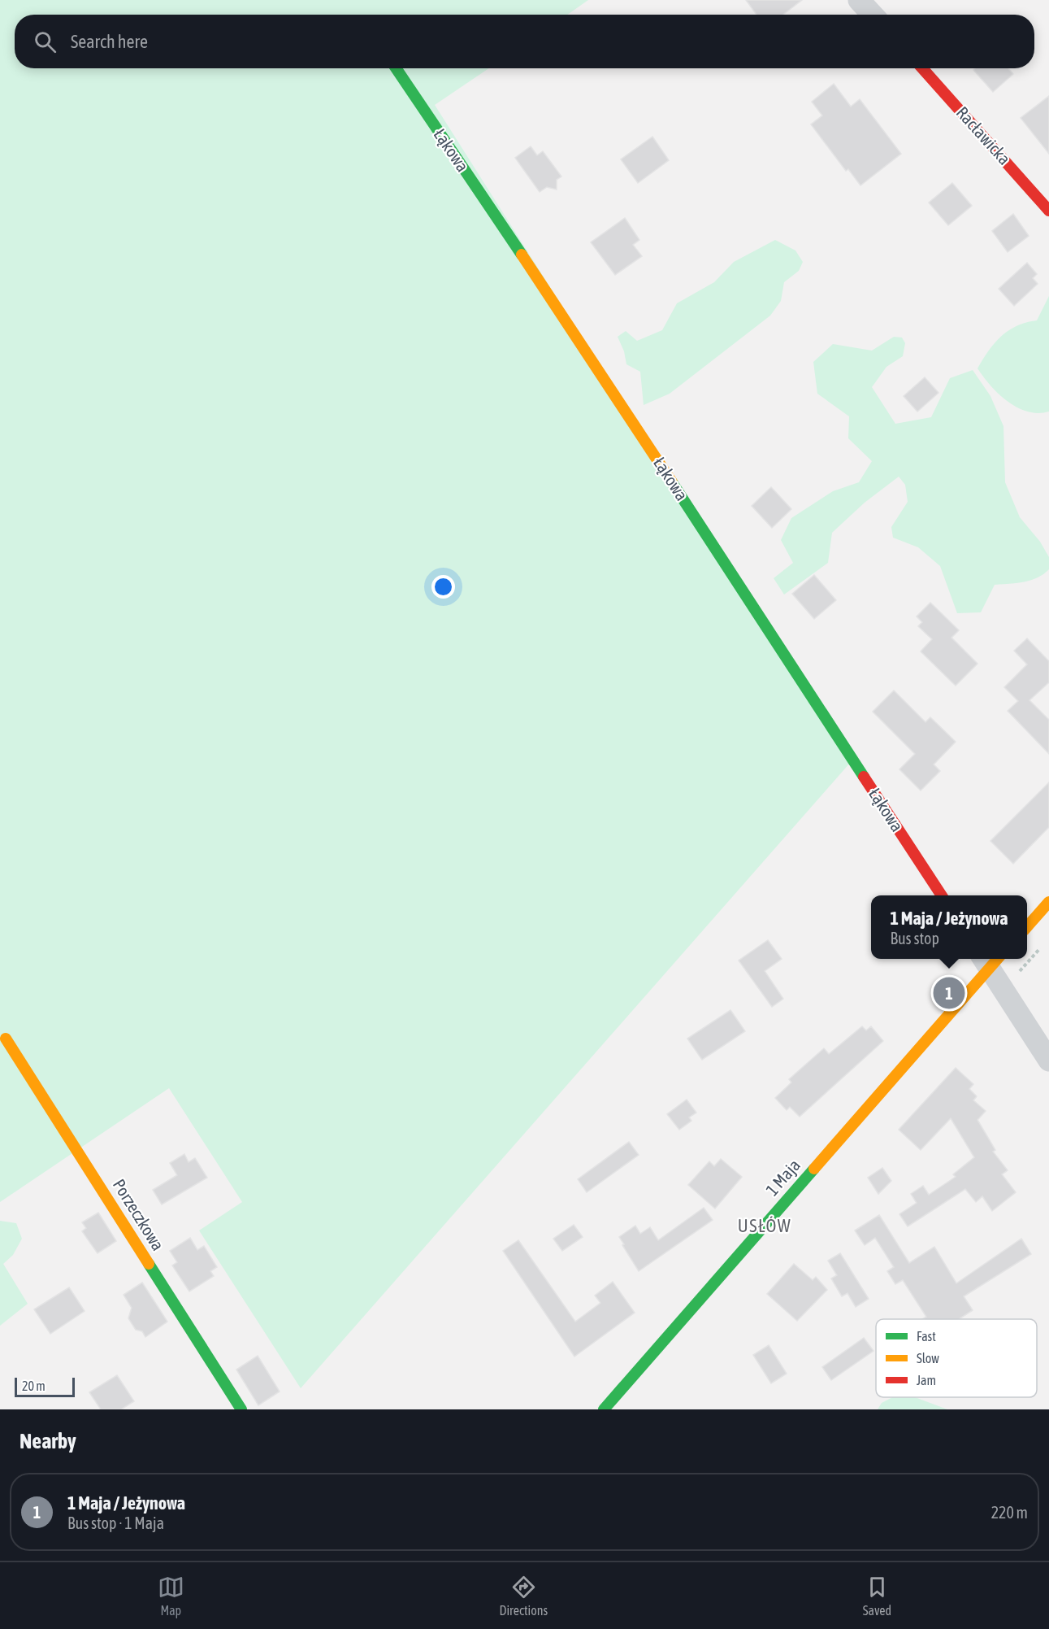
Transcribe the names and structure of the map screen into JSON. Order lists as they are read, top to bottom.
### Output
{
  "streets": {
    "street": [
      "Racławicka",
      "Łąkowa",
      "1 Maja",
      "Porzeczkowa"
    ]
  },
  "districts": ["USŁÓW"],
  "legend": ["Fast", "Slow", "Jam"],
  "scale_bar": "20 m",
  "page": {
    "search": "Search here",
    "popup": ["1 Maja / Jeżynowa", "Bus stop"],
    "pins": "1",
    "scale": "20 m",
    "heading": "Nearby",
    "list": [
      {
        "mark": "1",
        "name": "1 Maja / Jeżynowa",
        "note": "Bus stop · 1 Maja",
        "value": "220 m"
      }
    ],
    "nav": ["Map", "Directions", "Saved"]
  }
}
